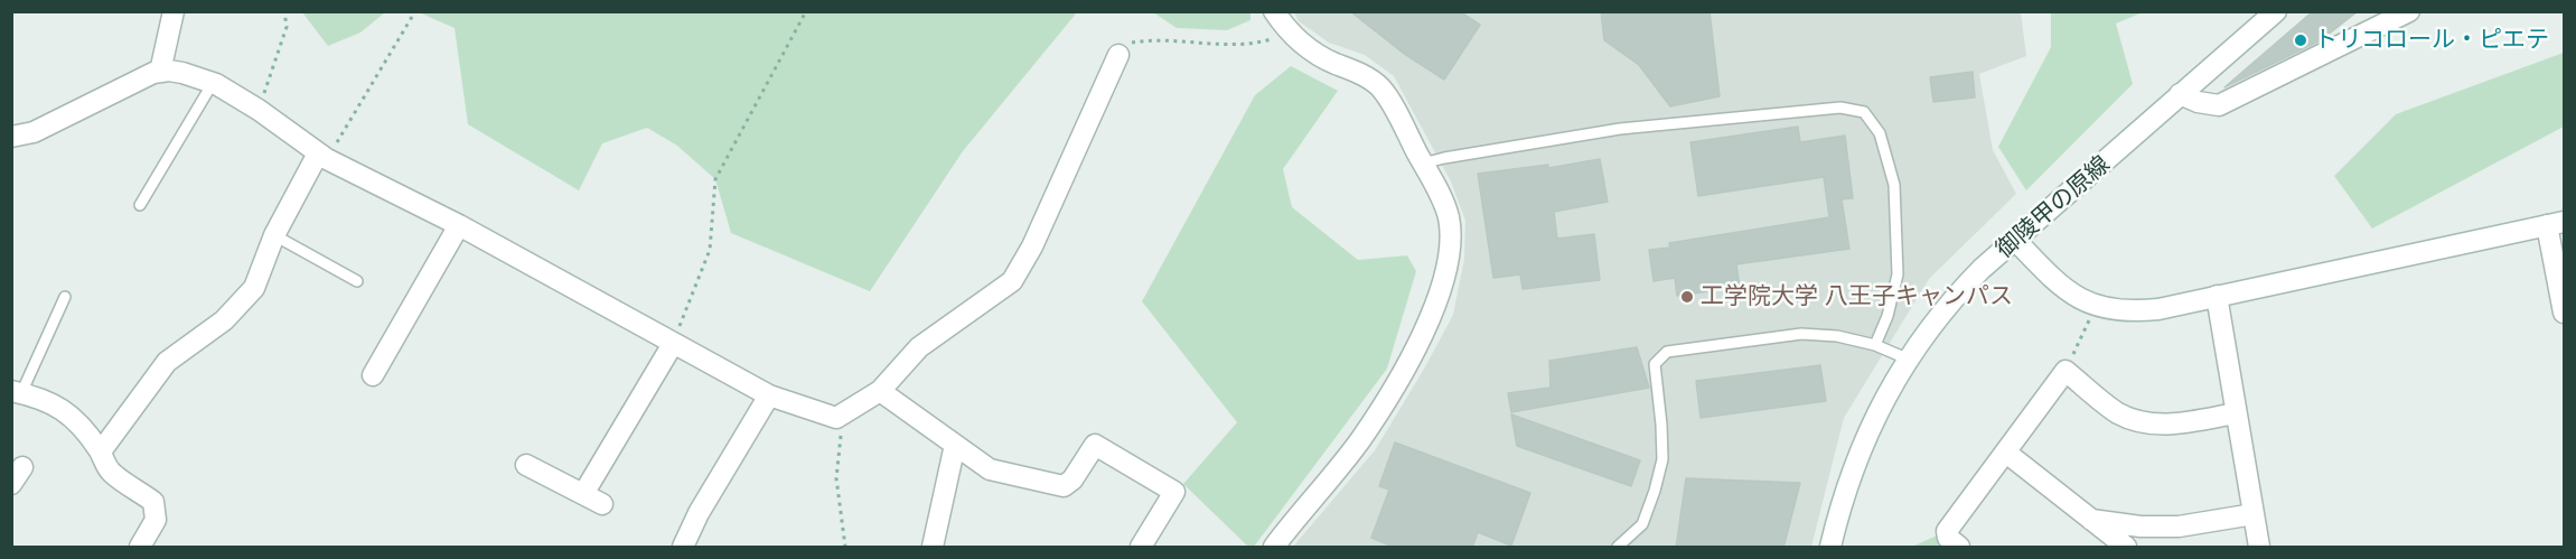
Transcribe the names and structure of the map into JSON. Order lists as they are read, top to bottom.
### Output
{
  "streets": {
    "street": ["御陵甲の原線"]
  },
  "places": ["トリコロール・ピエテ", "工学院大学 八王子キャンパス"]
}
